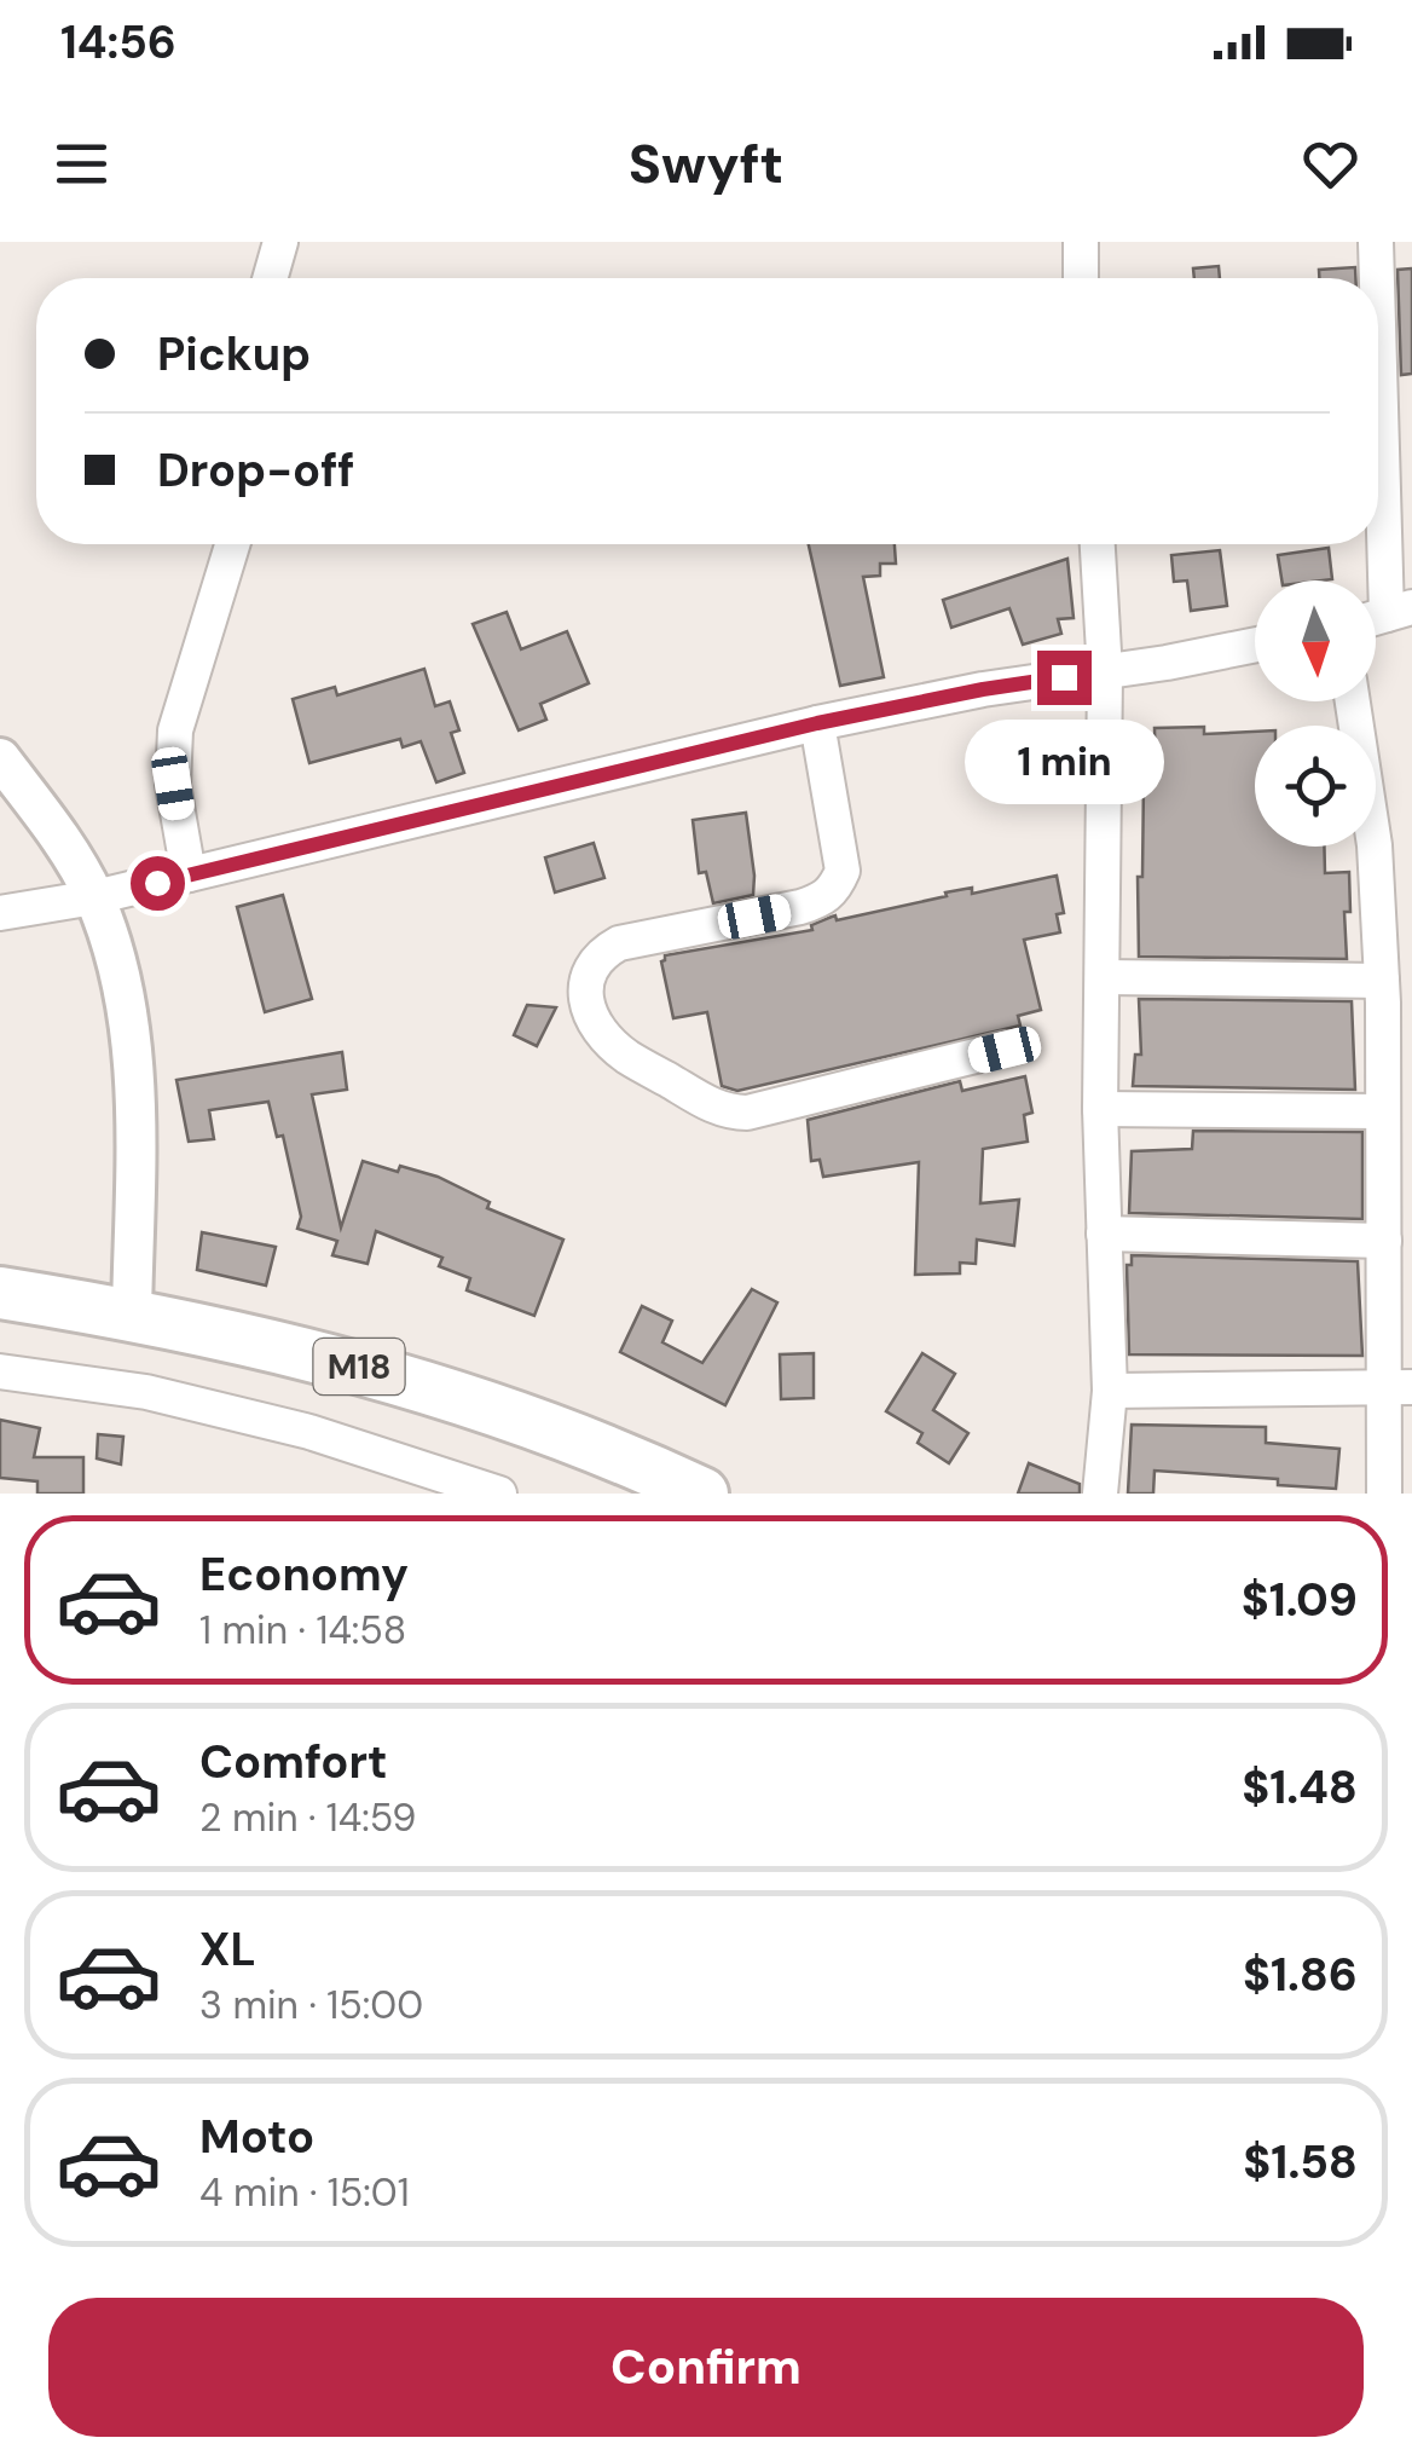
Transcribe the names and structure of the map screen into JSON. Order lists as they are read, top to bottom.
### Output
{
  "streets": {
    "main road": ["M18"]
  },
  "north": "bottom",
  "page": {
    "status": "14:56",
    "header": "Swyft",
    "banner": ["Pickup", "Drop-off"],
    "bubble": "1 min",
    "list": [
      {
        "name": "Economy",
        "note": "1 min · 14:58",
        "value": "$1.09"
      },
      {
        "name": "Comfort",
        "note": "2 min · 14:59",
        "value": "$1.48"
      },
      {
        "name": "XL",
        "note": "3 min · 15:00",
        "value": "$1.86"
      },
      {
        "name": "Moto",
        "note": "4 min · 15:01",
        "value": "$1.58"
      }
    ],
    "buttons": "Confirm"
  }
}
